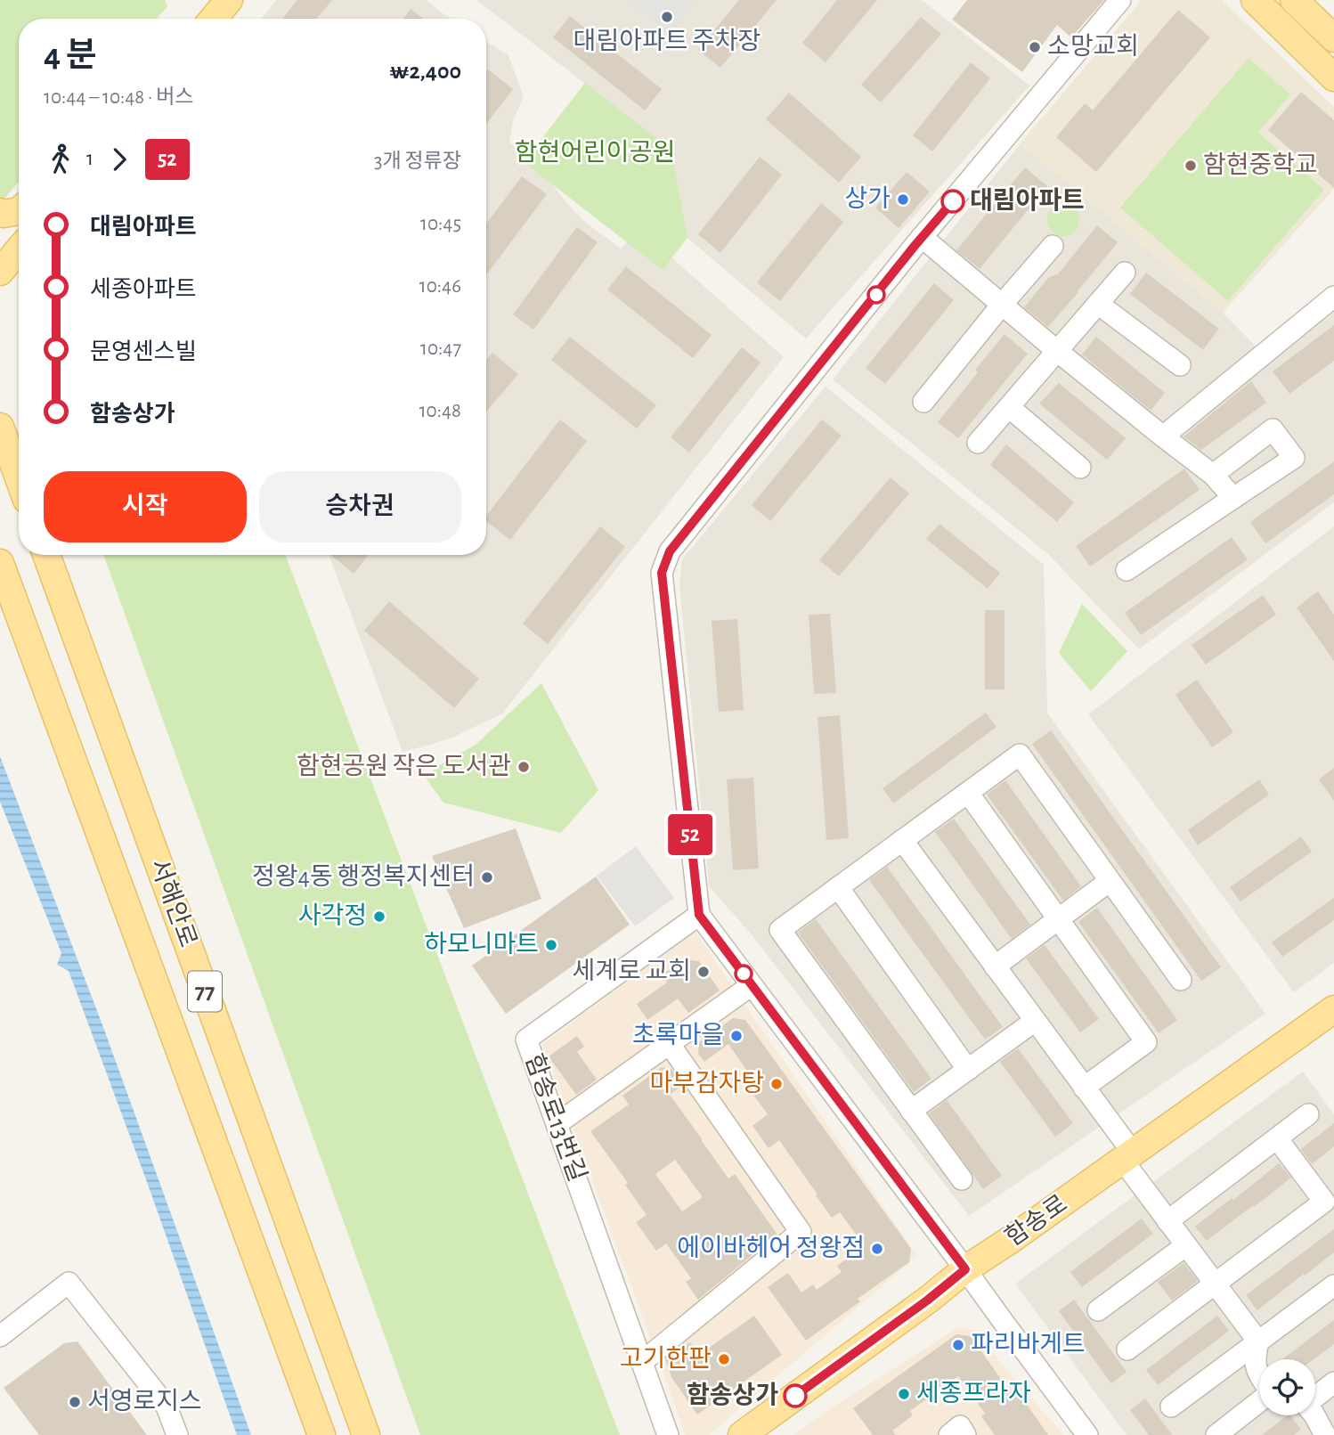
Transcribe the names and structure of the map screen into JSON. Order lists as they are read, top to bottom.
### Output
{
  "streets": {
    "main road": ["서해안로", "77", "함송로"],
    "street": ["함송로13번길"]
  },
  "parks": ["함현어린이공원"],
  "places": [
    "대림아파트 주차장",
    "소망교회",
    "함현중학교",
    "상가",
    "대림아파트",
    "함현공원 작은 도서관",
    "정왕4동 행정복지센터",
    "사각정",
    "하모니마트",
    "세계로 교회",
    "초록마을",
    "마부감자탕",
    "에이바헤어 정왕점",
    "파리바게트",
    "고기한판",
    "세종프라자",
    "함송상가",
    "서영로지스"
  ],
  "lines": ["bus line 52"],
  "page": {
    "on_map": "52",
    "heading": ["4 분", "10:44 – 10:48 · 버스", "₩2,400"],
    "legs": ["1", "52", "3개 정류장"],
    "list": [
      {
        "name": "대림아파트",
        "value": "10:45"
      },
      {
        "name": "세종아파트",
        "value": "10:46"
      },
      {
        "name": "문영센스빌",
        "value": "10:47"
      },
      {
        "name": "함송상가",
        "value": "10:48"
      }
    ],
    "buttons": ["시작", "승차권"]
  }
}
